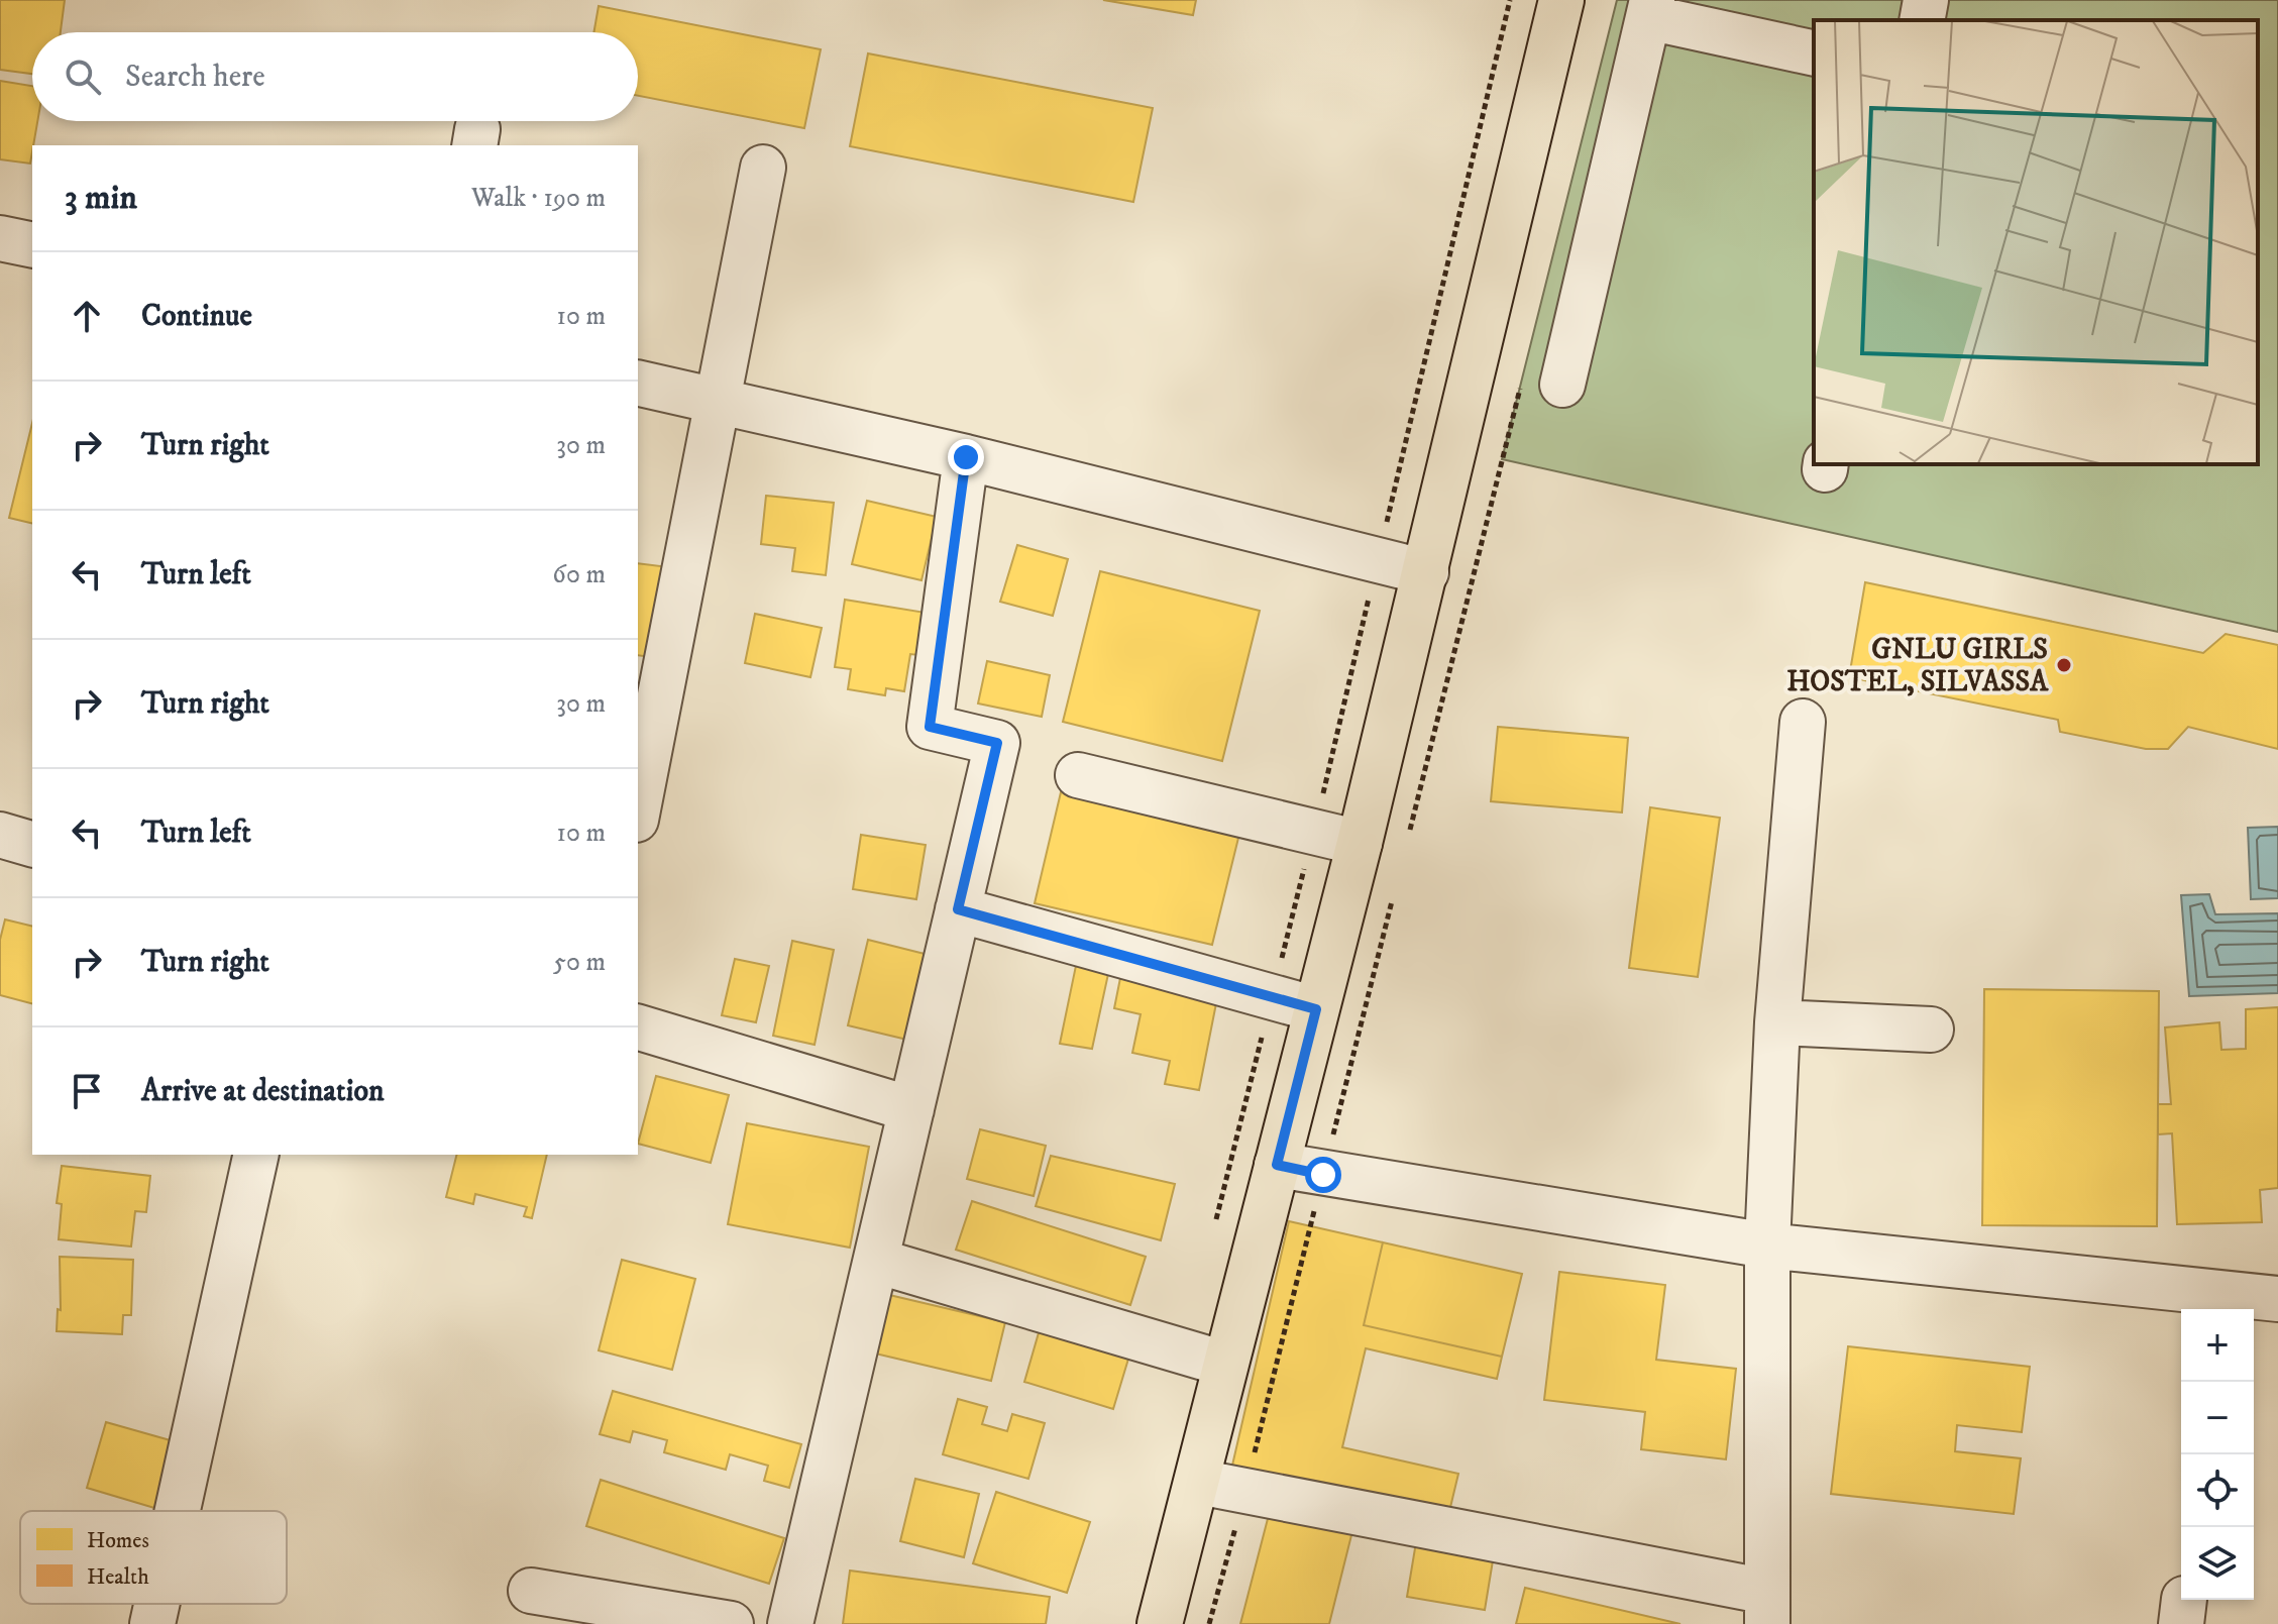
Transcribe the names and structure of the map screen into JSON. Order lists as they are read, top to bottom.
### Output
{
  "places": ["GNLU GIRLS HOSTEL, SILVASSA"],
  "legend": ["Homes", "Health"],
  "page": {
    "search": "Search here",
    "heading": ["3 min", "Walk · 190 m"],
    "list": [
      ["Continue", "10 m"],
      ["Turn right", "30 m"],
      ["Turn left", "60 m"],
      ["Turn right", "30 m"],
      ["Turn left", "10 m"],
      ["Turn right", "50 m"],
      "Arrive at destination"
    ],
    "map_buttons": ["+", "−"]
  }
}
